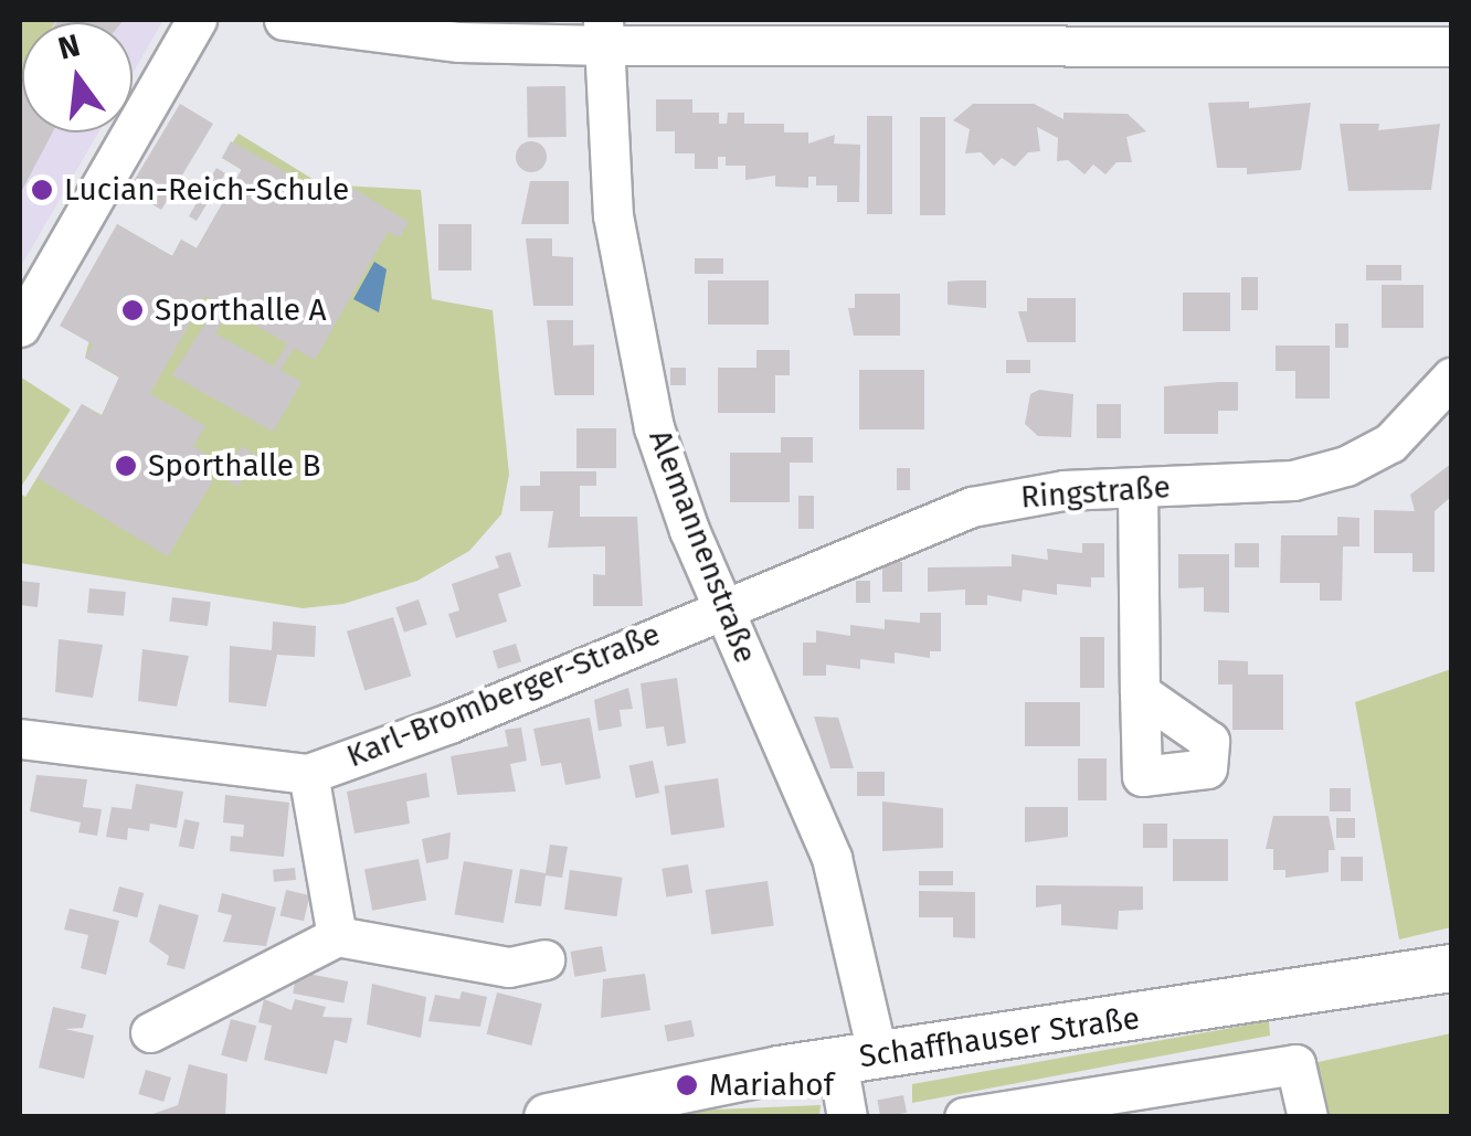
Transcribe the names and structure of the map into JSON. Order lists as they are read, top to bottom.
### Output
{
  "streets": {
    "main road": ["Schaffhauser Straße"],
    "street": ["Ringstraße", "Alemannenstraße", "Karl-Bromberger-Straße"]
  },
  "crossings": [
    ["Ringstraße", "Alemannenstraße"],
    ["Ringstraße", "Karl-Bromberger-Straße"],
    ["Alemannenstraße", "Karl-Bromberger-Straße"],
    ["Alemannenstraße", "Schaffhauser Straße"]
  ],
  "places": [
    "Lucian-Reich-Schule",
    "Sporthalle A",
    "Sporthalle B",
    "Mariahof"
  ],
  "north": "top"
}
